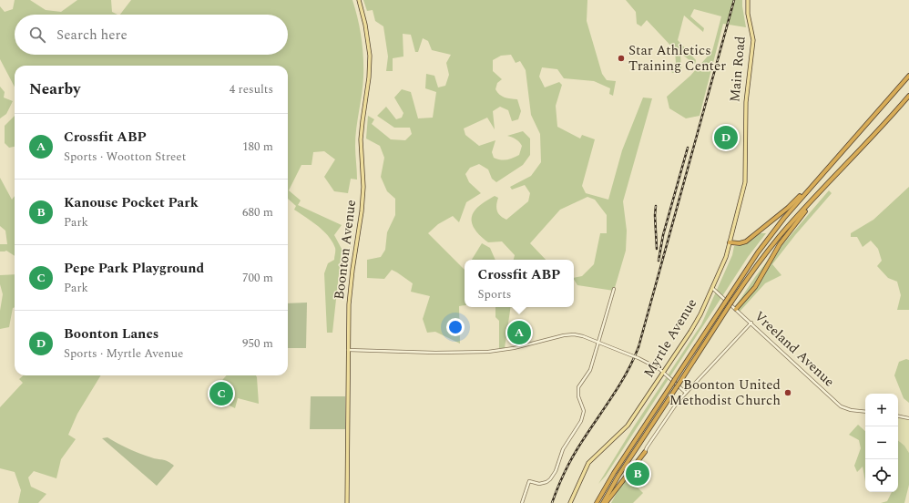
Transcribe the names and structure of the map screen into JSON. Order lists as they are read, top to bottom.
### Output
{
  "streets": {
    "main road": ["Main Road", "Boonton Avenue", "Myrtle Avenue"],
    "street": ["Vreeland Avenue"]
  },
  "crossings": [
    ["Main Road", "Myrtle Avenue"],
    ["Myrtle Avenue", "Vreeland Avenue"]
  ],
  "places": ["Star Athletics Training Center", "Boonton United Methodist Church"],
  "page": {
    "search": "Search here",
    "heading": ["Nearby", "4 results"],
    "list": [
      {
        "mark": "A",
        "name": "Crossfit ABP",
        "note": "Sports · Wootton Street",
        "value": "180 m"
      },
      {
        "mark": "B",
        "name": "Kanouse Pocket Park",
        "note": "Park",
        "value": "680 m"
      },
      {
        "mark": "C",
        "name": "Pepe Park Playground",
        "note": "Park",
        "value": "700 m"
      },
      {
        "mark": "D",
        "name": "Boonton Lanes",
        "note": "Sports · Myrtle Avenue",
        "value": "950 m"
      }
    ],
    "pins": [
      "D",
      "A",
      "C",
      "B"
    ],
    "popup": ["Crossfit ABP", "Sports"],
    "map_buttons": ["+", "−"]
  }
}
